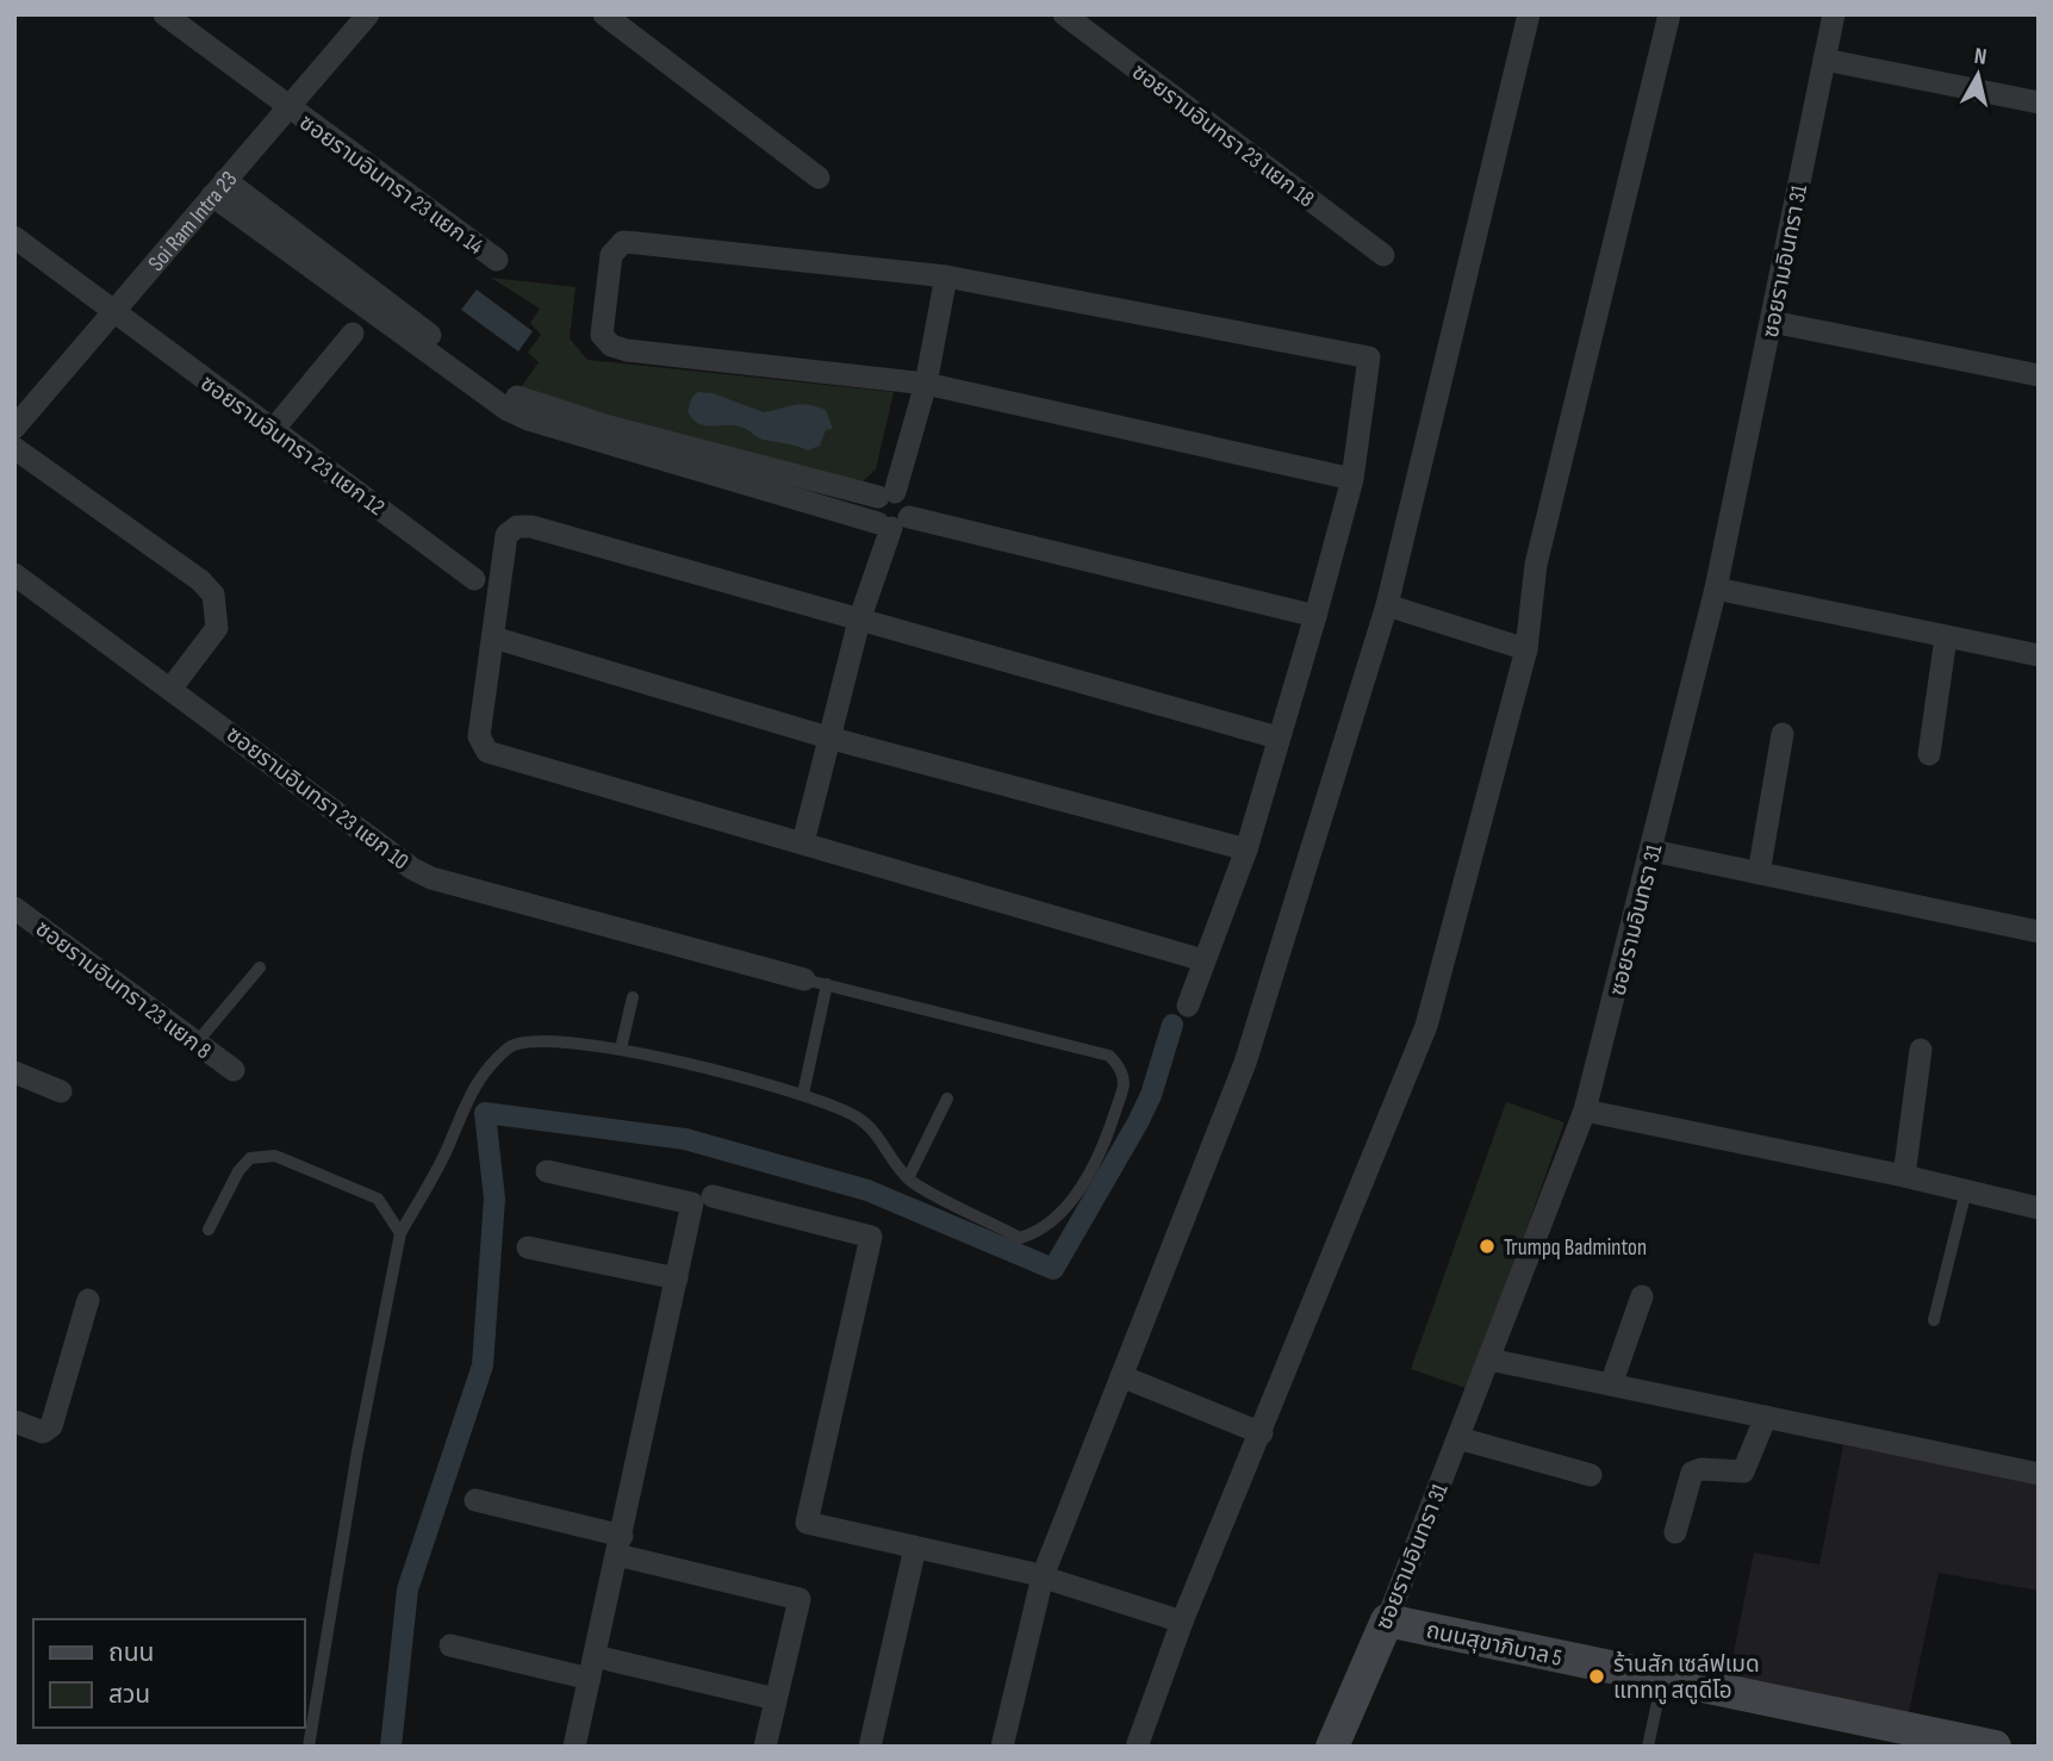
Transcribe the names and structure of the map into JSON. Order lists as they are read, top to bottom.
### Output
{
  "streets": {
    "street": [
      "ซอยรามอินทรา 23 แยก 18",
      "ซอยรามอินทรา 23 แยก 14",
      "Soi Ram Intra 23",
      "ซอยรามอินทรา 31",
      "ซอยรามอินทรา 23 แยก 12",
      "ซอยรามอินทรา 23 แยก 10",
      "ซอยรามอินทรา 23 แยก 8",
      "ถนนสุขาภิบาล 5"
    ]
  },
  "crossings": [
    ["ซอยรามอินทรา 23 แยก 14", "Soi Ram Intra 23"],
    ["Soi Ram Intra 23", "ซอยรามอินทรา 23 แยก 12"],
    ["ซอยรามอินทรา 31", "ถนนสุขาภิบาล 5"]
  ],
  "places": ["Trumpq Badminton", "ร้านสัก เซล์ฟเมด แทททู สตูดีโอ"],
  "legend": ["ถนน", "สวน"],
  "north": "top"
}
